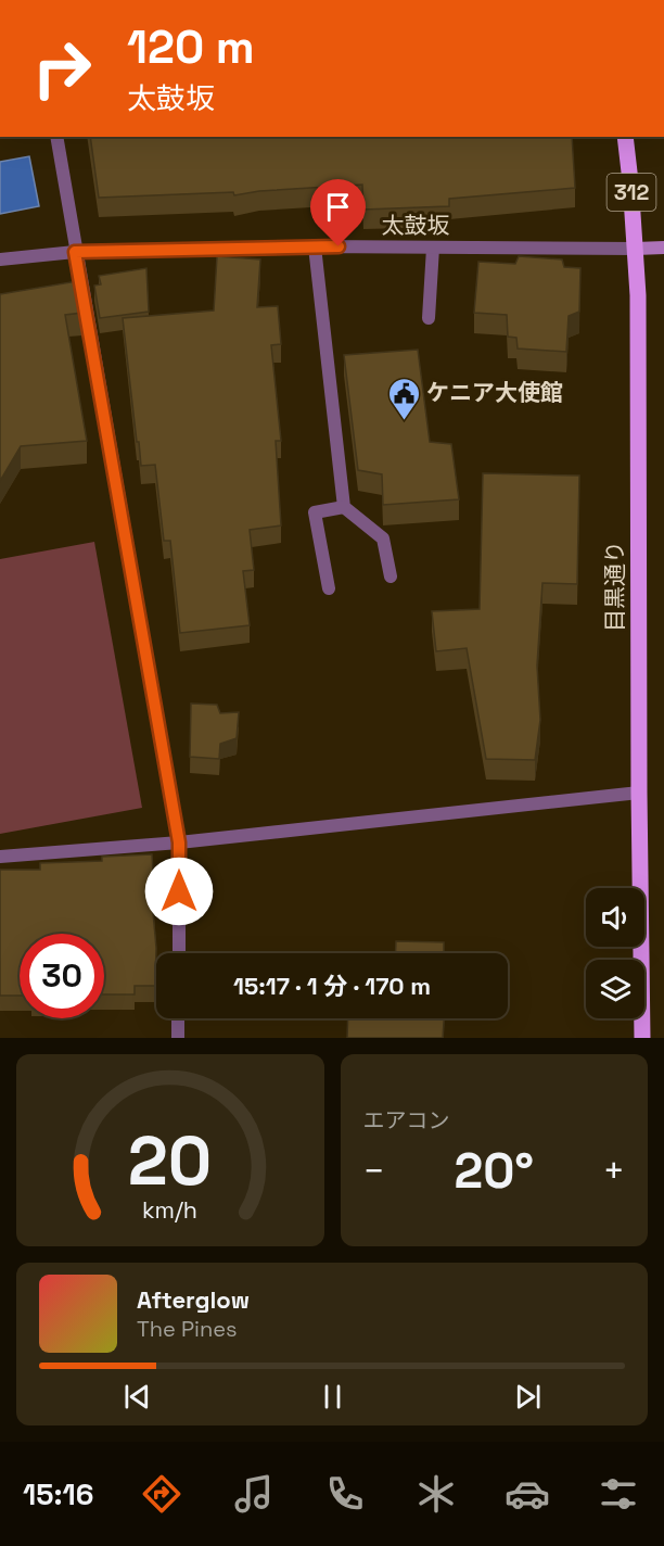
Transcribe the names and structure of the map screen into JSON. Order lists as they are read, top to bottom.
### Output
{
  "streets": {
    "main road": ["312", "目黒通り"],
    "street": ["太鼓坂"]
  },
  "crossings": [
    ["太鼓坂", "目黒通り"]
  ],
  "places": {
    "public building": ["ケニア大使館"]
  },
  "page": {
    "turn": ["120 m", "太鼓坂"],
    "limit": "30",
    "trip": "15:17 · 1 分 · 170 m",
    "tile": "エアコン",
    "heat": ["−", "20°", "+"],
    "song": ["Afterglow", "The Pines"],
    "tabs": "15:16",
    "gauge": ["20", "km/h"]
  }
}
